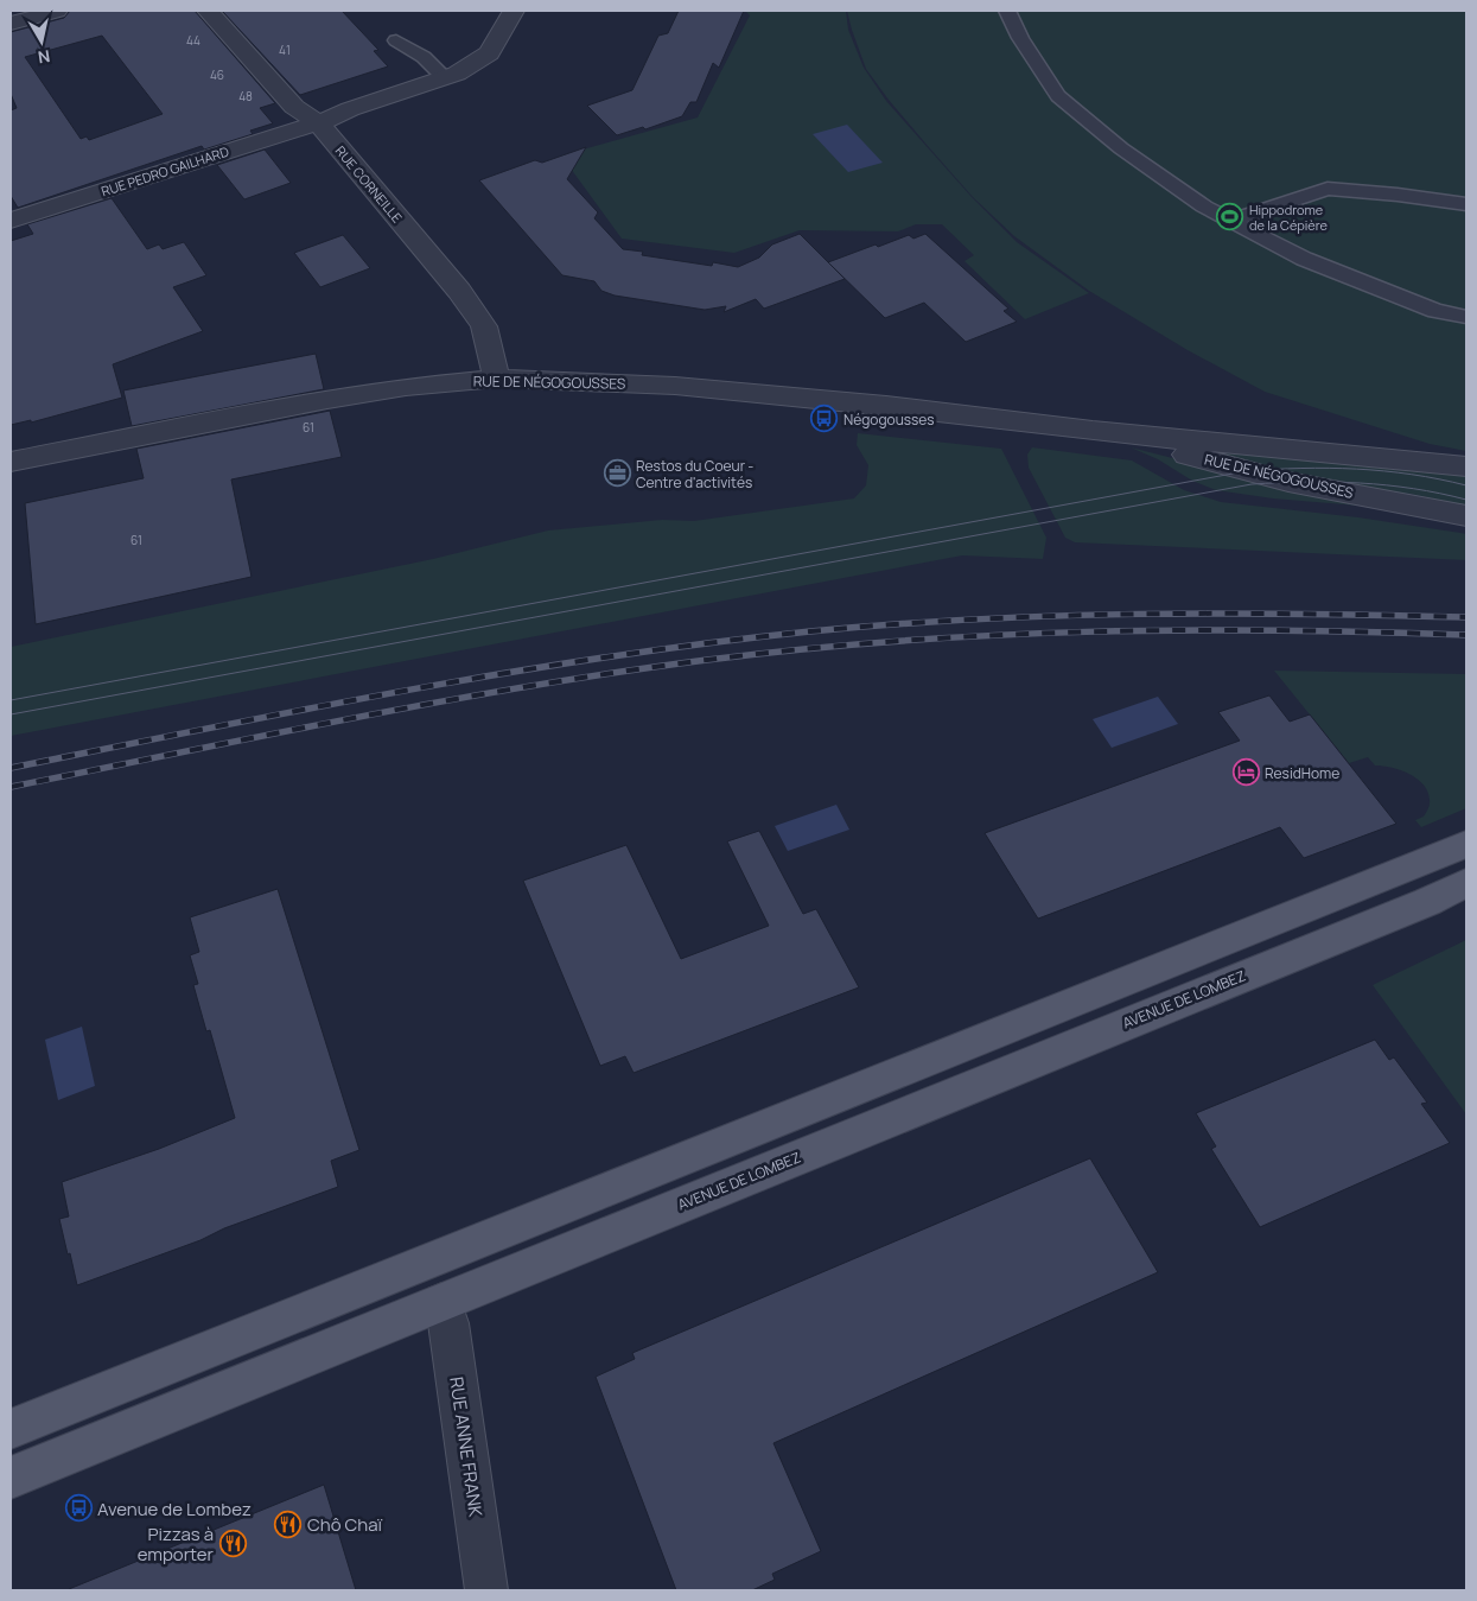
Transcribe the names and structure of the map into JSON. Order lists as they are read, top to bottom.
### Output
{
  "streets": {
    "main road": ["AVENUE DE LOMBEZ"],
    "street": [
      "RUE PEDRO GAILHARD",
      "RUE CORNEILLE",
      "RUE DE NÉGOGOUSSES",
      "RUE ANNE FRANK"
    ]
  },
  "crossings": [
    ["RUE PEDRO GAILHARD", "RUE CORNEILLE"],
    ["RUE CORNEILLE", "RUE DE NÉGOGOUSSES"],
    ["AVENUE DE LOMBEZ", "RUE ANNE FRANK"]
  ],
  "places": {
    "sports": ["Hippodrome de la Cépière"],
    "bus stop": ["Négogousses", "Avenue de Lombez"],
    "office": ["Restos du Coeur - Centre d'activités"],
    "hotel": ["ResidHome"],
    "restaurant": ["Chô Chaï", "Pizzas à emporter"]
  },
  "house_numbers": [
    "44",
    "41",
    "46",
    "48",
    "61",
    "61"
  ],
  "north": "bottom"
}
